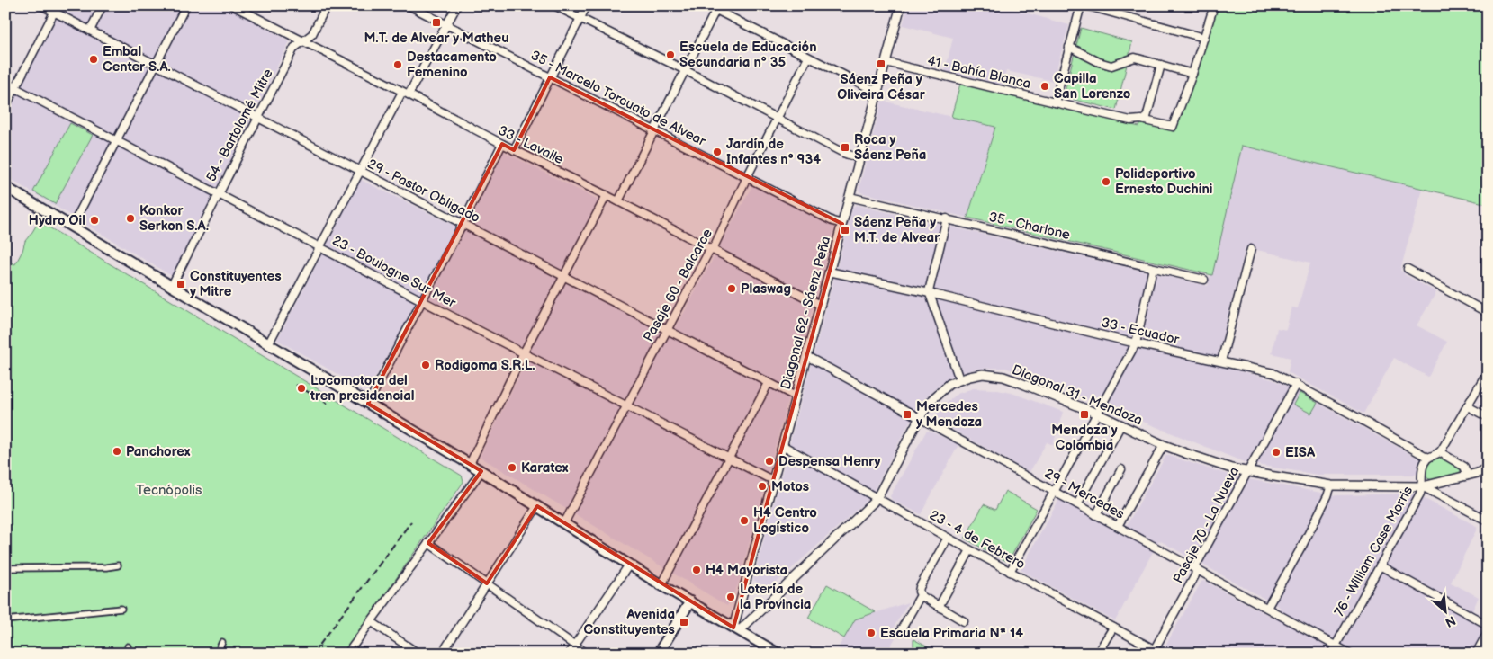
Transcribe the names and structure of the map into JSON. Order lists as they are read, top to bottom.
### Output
{
  "streets": {
    "street": [
      "41 - Bahía Blanca",
      "35 - Marcelo Torcuato de Alvear",
      "54 - Bartolomé Mitre",
      "33 - Lavalle",
      "29 - Pastor Obligado",
      "35 - Charlone",
      "23 - Boulogne Sur Mer",
      "Pasaje 60 - Balcarce",
      "Diagonal 62 - Sáenz Peña",
      "33 - Ecuador",
      "Diagonal 31 - Mendoza",
      "29 - Mercedes",
      "Pasaje 70 - La Nueva",
      "23 - 4 de Febrero",
      "76 - William Case Morris"
    ]
  },
  "crossings": [
    ["41 - Bahía Blanca", "Diagonal 62 - Sáenz Peña"],
    ["35 - Marcelo Torcuato de Alvear", "Pasaje 60 - Balcarce"],
    ["35 - Marcelo Torcuato de Alvear", "Diagonal 62 - Sáenz Peña"],
    ["54 - Bartolomé Mitre", "33 - Lavalle"],
    ["54 - Bartolomé Mitre", "29 - Pastor Obligado"],
    ["54 - Bartolomé Mitre", "23 - Boulogne Sur Mer"],
    ["33 - Lavalle", "Pasaje 60 - Balcarce"],
    ["33 - Lavalle", "Diagonal 62 - Sáenz Peña"],
    ["29 - Pastor Obligado", "Pasaje 60 - Balcarce"],
    ["29 - Pastor Obligado", "Diagonal 62 - Sáenz Peña"],
    ["35 - Charlone", "Diagonal 62 - Sáenz Peña"],
    ["23 - Boulogne Sur Mer", "Pasaje 60 - Balcarce"],
    ["23 - Boulogne Sur Mer", "Diagonal 62 - Sáenz Peña"],
    ["Diagonal 62 - Sáenz Peña", "33 - Ecuador"],
    ["Diagonal 62 - Sáenz Peña", "Diagonal 31 - Mendoza"],
    ["Diagonal 62 - Sáenz Peña", "29 - Mercedes"],
    ["Diagonal 62 - Sáenz Peña", "23 - 4 de Febrero"],
    ["33 - Ecuador", "Pasaje 70 - La Nueva"],
    ["33 - Ecuador", "76 - William Case Morris"],
    ["Diagonal 31 - Mendoza", "29 - Mercedes"],
    ["Diagonal 31 - Mendoza", "Pasaje 70 - La Nueva"],
    ["Diagonal 31 - Mendoza", "23 - 4 de Febrero"],
    ["Diagonal 31 - Mendoza", "76 - William Case Morris"],
    ["29 - Mercedes", "Pasaje 70 - La Nueva"],
    ["29 - Mercedes", "76 - William Case Morris"],
    ["Pasaje 70 - La Nueva", "23 - 4 de Febrero"]
  ],
  "parks": ["Tecnópolis"],
  "places": {
    "transit": [
      "M.T. de Alvear y Matheu",
      "Sáenz Peña y Oliveira César",
      "Roca y Sáenz Peña",
      "Sáenz Peña y M.T. de Alvear",
      "Constituyentes y Mitre",
      "Mercedes y Mendoza",
      "Mendoza y Colombia",
      "Avenida Constituyentes"
    ],
    "other": [
      "Escuela de Educación Secundaria nº 35",
      "Embal Center S.A.",
      "Destacamento Femenino",
      "Capilla San Lorenzo",
      "Jardín de Infantes nº 934",
      "Polideportivo Ernesto Duchini",
      "Konkor Serkon S.A.",
      "Hydro Oil",
      "Plaswag",
      "Rodigoma S.R.L.",
      "Locomotora del tren presidencial",
      "Panchorex",
      "EISA",
      "Despensa Henry",
      "Karatex",
      "Motos",
      "H4 Centro Logístico",
      "H4 Mayorista",
      "Lotería de la Provincia",
      "Escuela Primaria N* 14"
    ]
  },
  "north": "bottom right"
}
